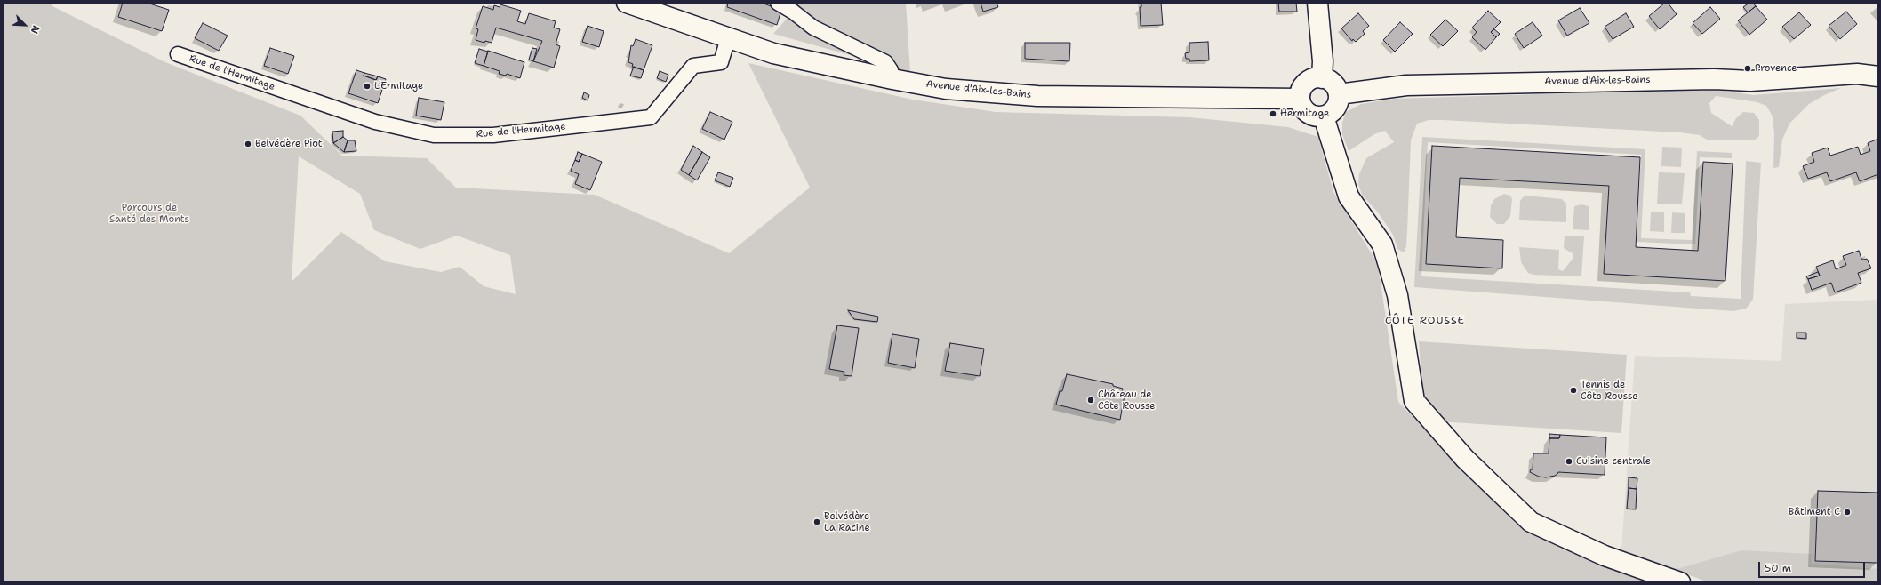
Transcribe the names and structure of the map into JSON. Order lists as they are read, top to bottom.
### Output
{
  "streets": {
    "main road": ["Avenue d'Aix-les-Bains"],
    "street": ["Rue de l'Hermitage"]
  },
  "crossings": [
    ["Rue de l'Hermitage", "Avenue d'Aix-les-Bains"]
  ],
  "districts": ["CÔTE ROUSSE"],
  "parks": ["Parcours de Santé des Monts"],
  "places": [
    "Provence",
    "L'Ermitage",
    "Hermitage",
    "Belvédère Piot",
    "Tennis de Côte Rousse",
    "Château de Côte Rousse",
    "Cuisine centrale",
    "Bâtiment C",
    "Belvédère La Racine"
  ],
  "scale_bar": "50 m",
  "north": "bottom right"
}
